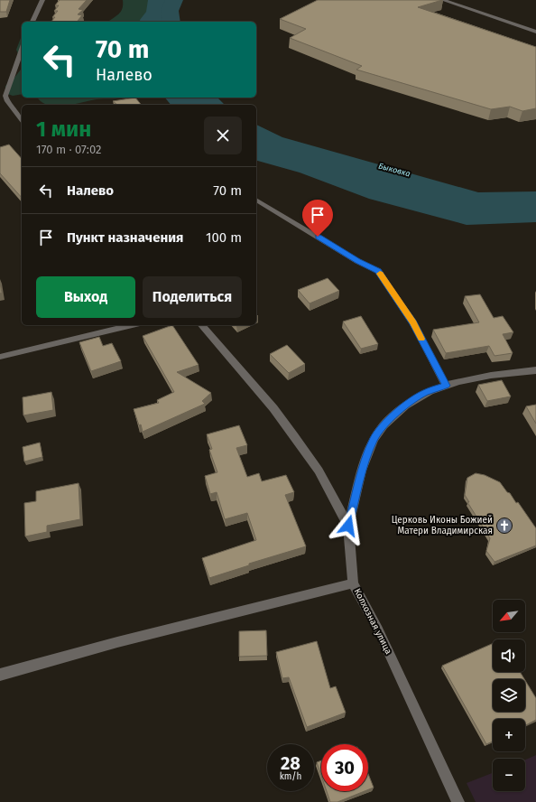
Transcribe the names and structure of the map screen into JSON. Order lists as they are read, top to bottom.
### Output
{
  "streets": {
    "street": ["Колхозная улица"]
  },
  "water": ["Быковка"],
  "places": {
    "church": ["Церковь Иконы Божией Матери Владимирская"]
  },
  "north": "bottom left",
  "page": {
    "turn": ["70 m", "Налево"],
    "heading": ["1 мин", "170 m · 07:02"],
    "list": [
      {
        "name": "Налево",
        "value": "70 m"
      },
      {
        "name": "Пункт назначения",
        "value": "100 m"
      }
    ],
    "buttons": ["Выход", "Поделиться"],
    "map_buttons": ["+", "−"],
    "speed": "28 km/h",
    "limit": "30"
  }
}
